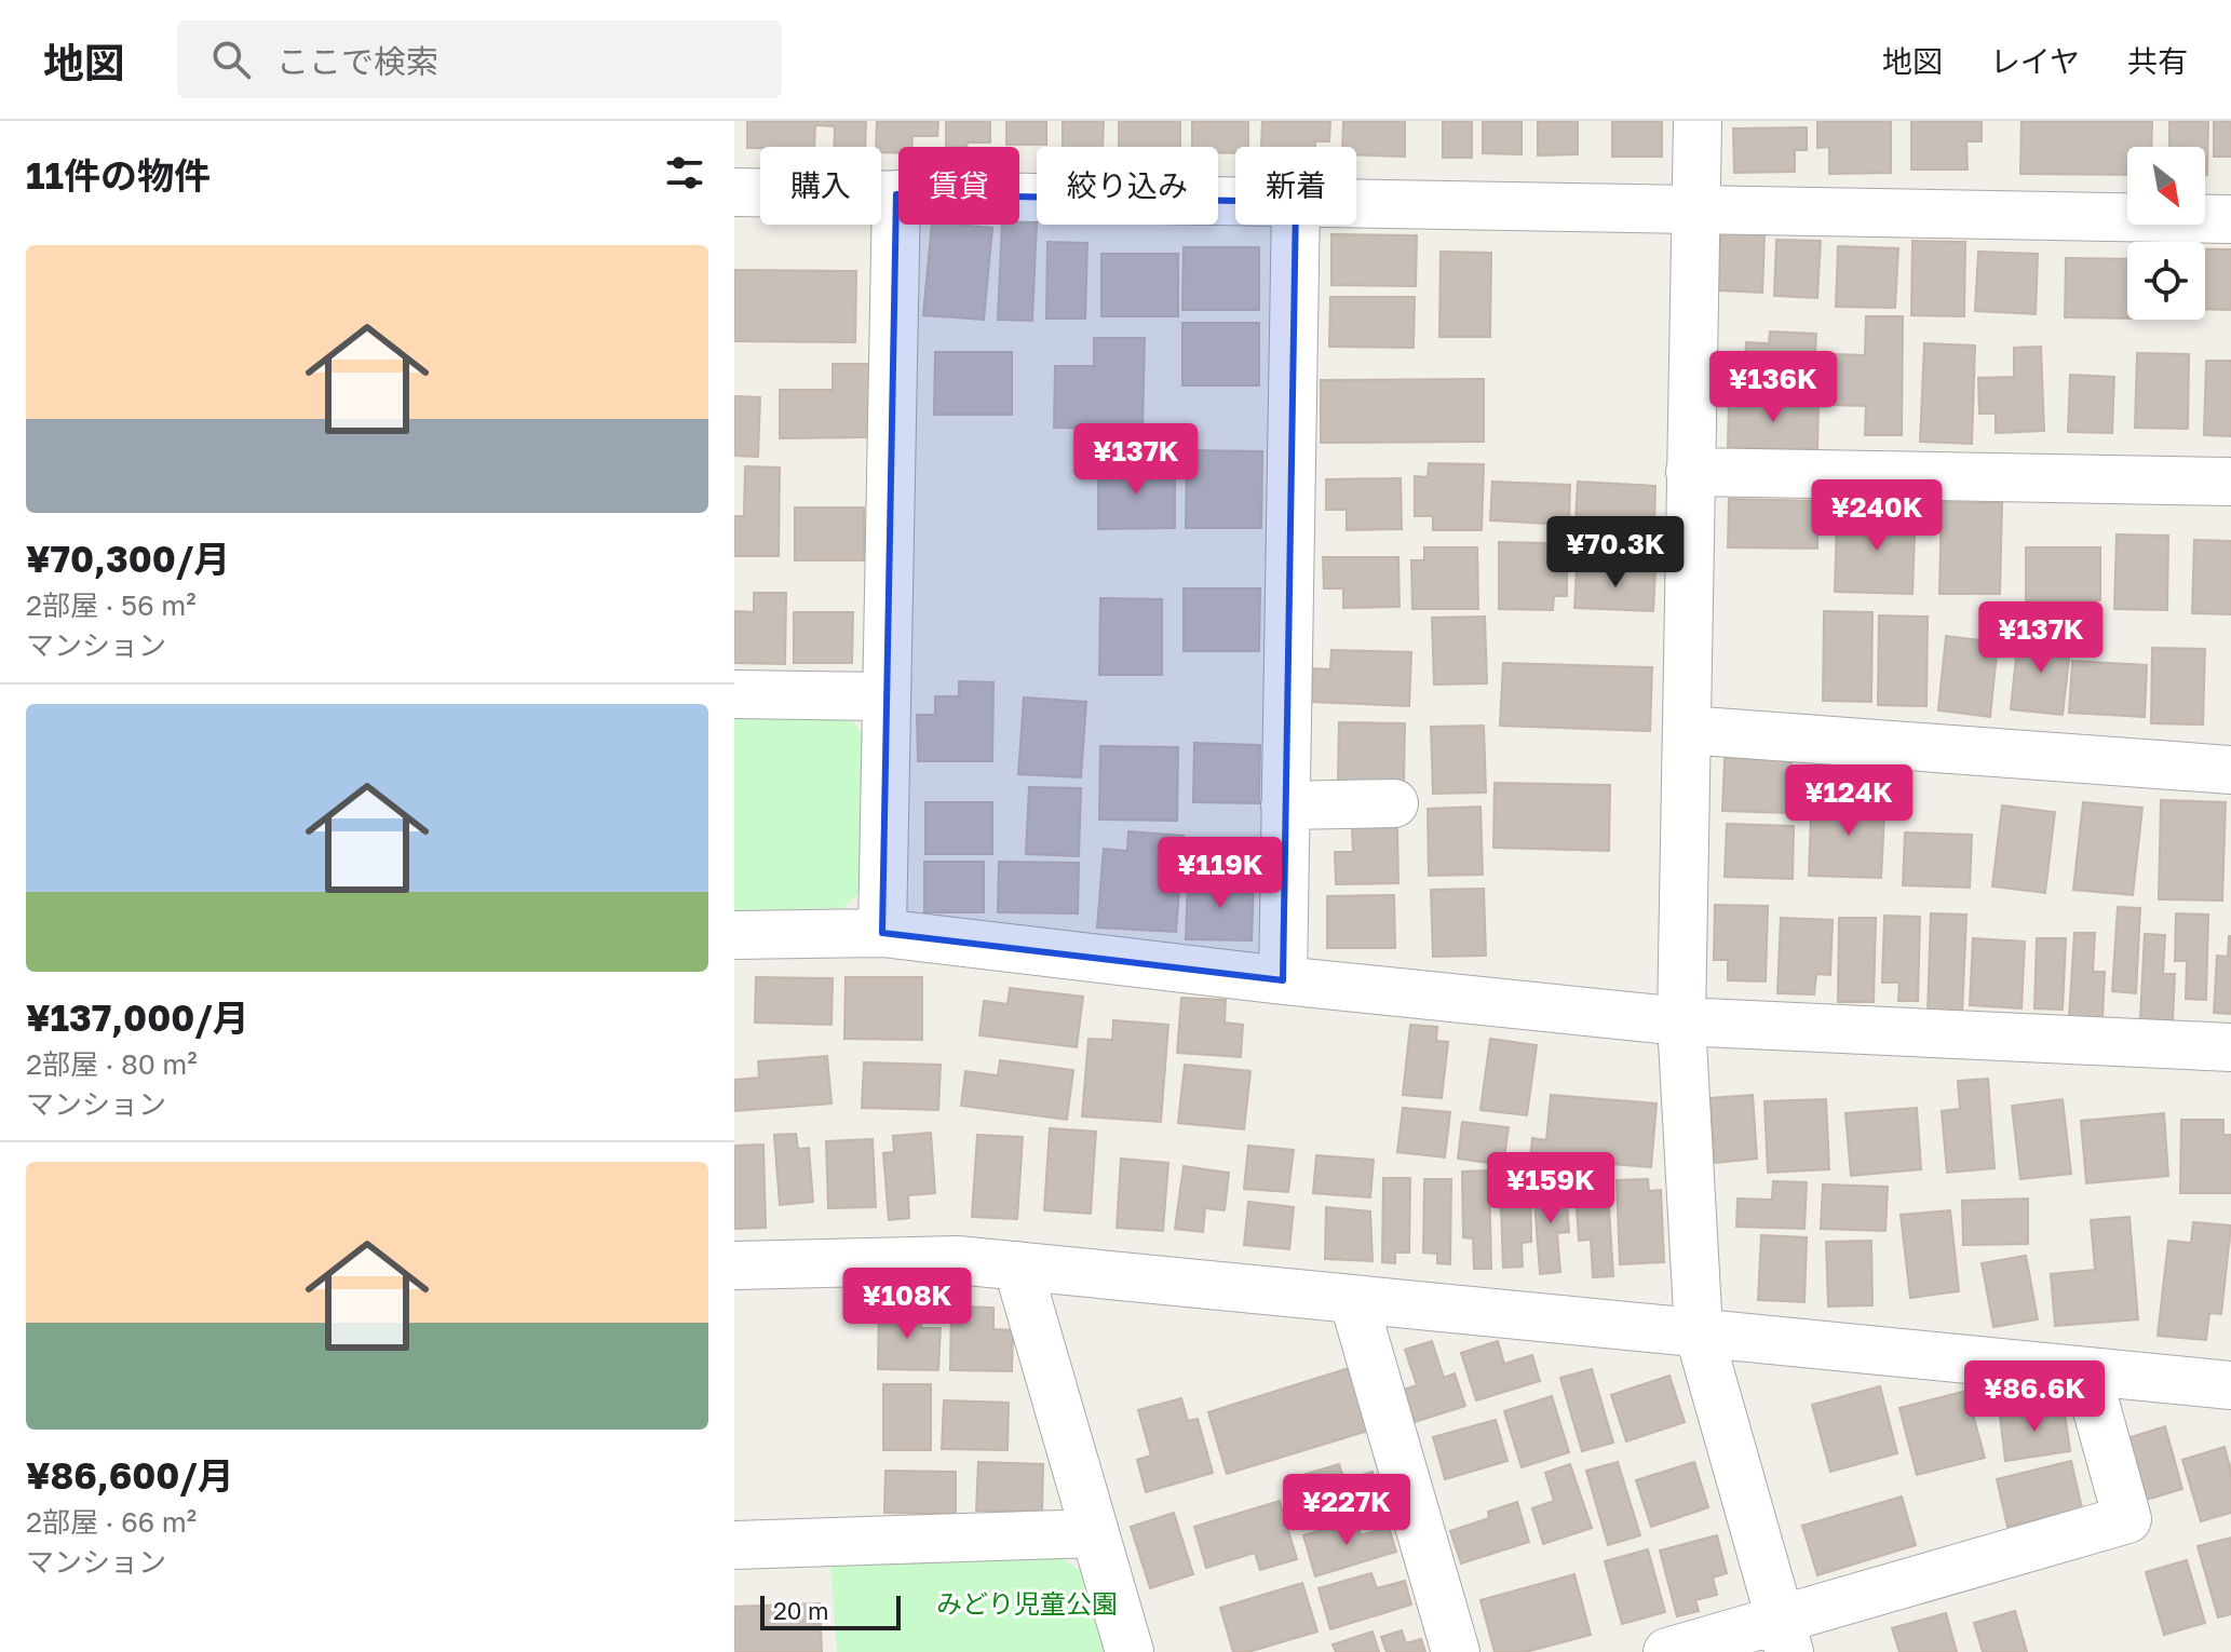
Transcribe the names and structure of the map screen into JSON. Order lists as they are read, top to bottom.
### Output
{
  "parks": ["みどり児童公園"],
  "scale_bar": "20 m",
  "north": "bottom right",
  "page": {
    "header": "地図",
    "search": "ここで検索",
    "nav": ["地図", "レイヤ", "共有"],
    "heading": "11件の物件",
    "chip": [
      "購入",
      "賃貸",
      "絞り込み",
      "新着"
    ],
    "list": [
      {
        "name": "¥70,300/月",
        "note": "2部屋 · 56 m² · マンション"
      },
      {
        "name": "¥137,000/月",
        "note": "2部屋 · 80 m² · マンション"
      },
      {
        "name": "¥86,600/月",
        "note": "2部屋 · 66 m² · マンション"
      }
    ],
    "price": [
      "¥136K",
      "¥137K",
      "¥240K",
      "¥70.3K",
      "¥137K",
      "¥124K",
      "¥119K",
      "¥159K",
      "¥108K",
      "¥86.6K",
      "¥227K"
    ],
    "scale": "20 m"
  }
}
